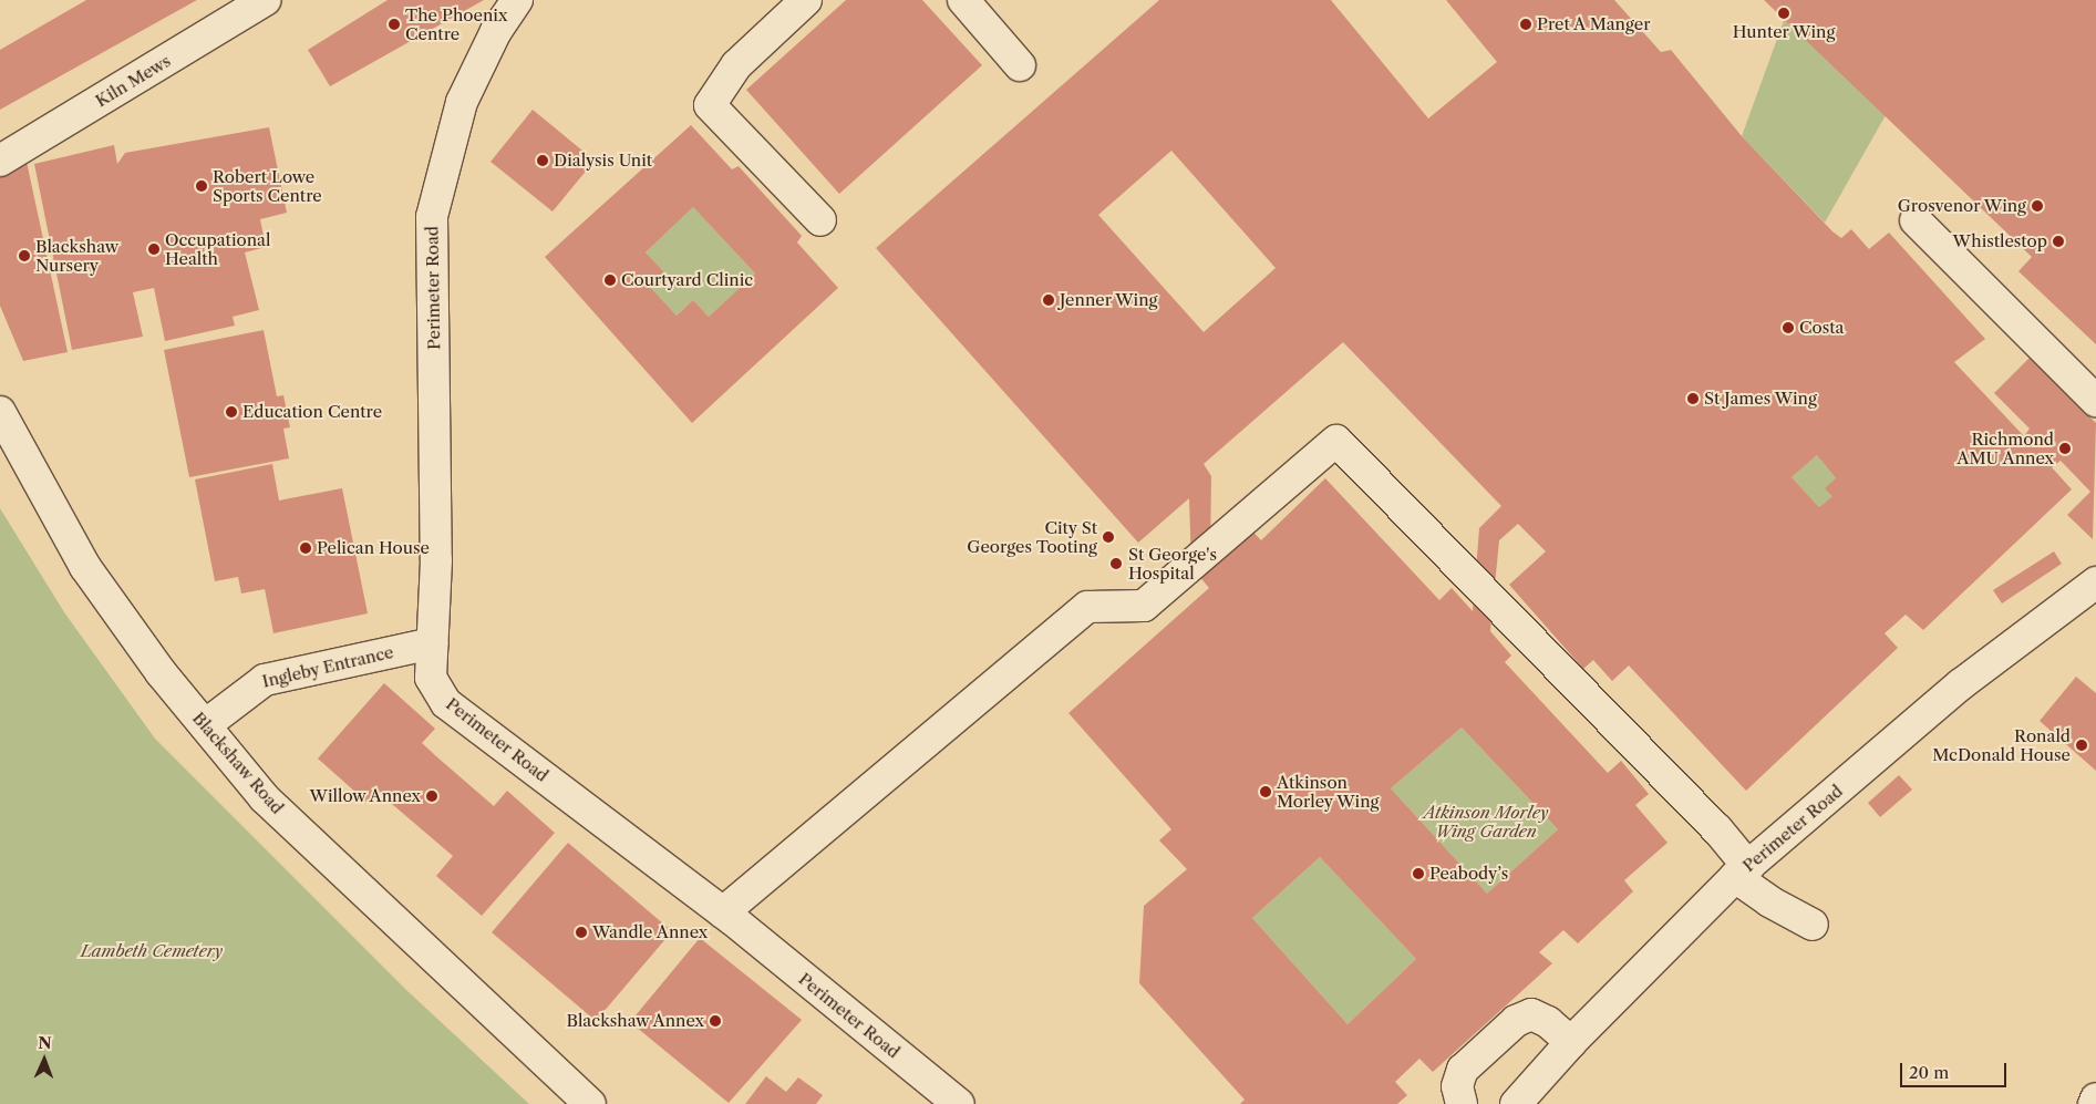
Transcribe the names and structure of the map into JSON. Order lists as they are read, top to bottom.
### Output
{
  "streets": {
    "street": [
      "Kiln Mews",
      "Perimeter Road",
      "Ingleby Entrance",
      "Blackshaw Road"
    ]
  },
  "crossings": [
    ["Perimeter Road", "Ingleby Entrance"],
    ["Ingleby Entrance", "Blackshaw Road"]
  ],
  "parks": ["Atkinson Morley Wing Garden", "Lambeth Cemetery"],
  "places": [
    "Hunter Wing",
    "The Phoenix Centre",
    "Pret A Manger",
    "Dialysis Unit",
    "Robert Lowe Sports Centre",
    "Grosvenor Wing",
    "Whistlestop",
    "Occupational Health",
    "Blackshaw Nursery",
    "Courtyard Clinic",
    "Jenner Wing",
    "Costa",
    "St James Wing",
    "Education Centre",
    "Richmond AMU Annex",
    "City St Georges Tooting",
    "Pelican House",
    "St George's Hospital",
    "Ronald McDonald House",
    "Atkinson Morley Wing",
    "Willow Annex",
    "Peabody’s",
    "Wandle Annex",
    "Blackshaw Annex"
  ],
  "scale_bar": "20 m",
  "north": "top"
}
